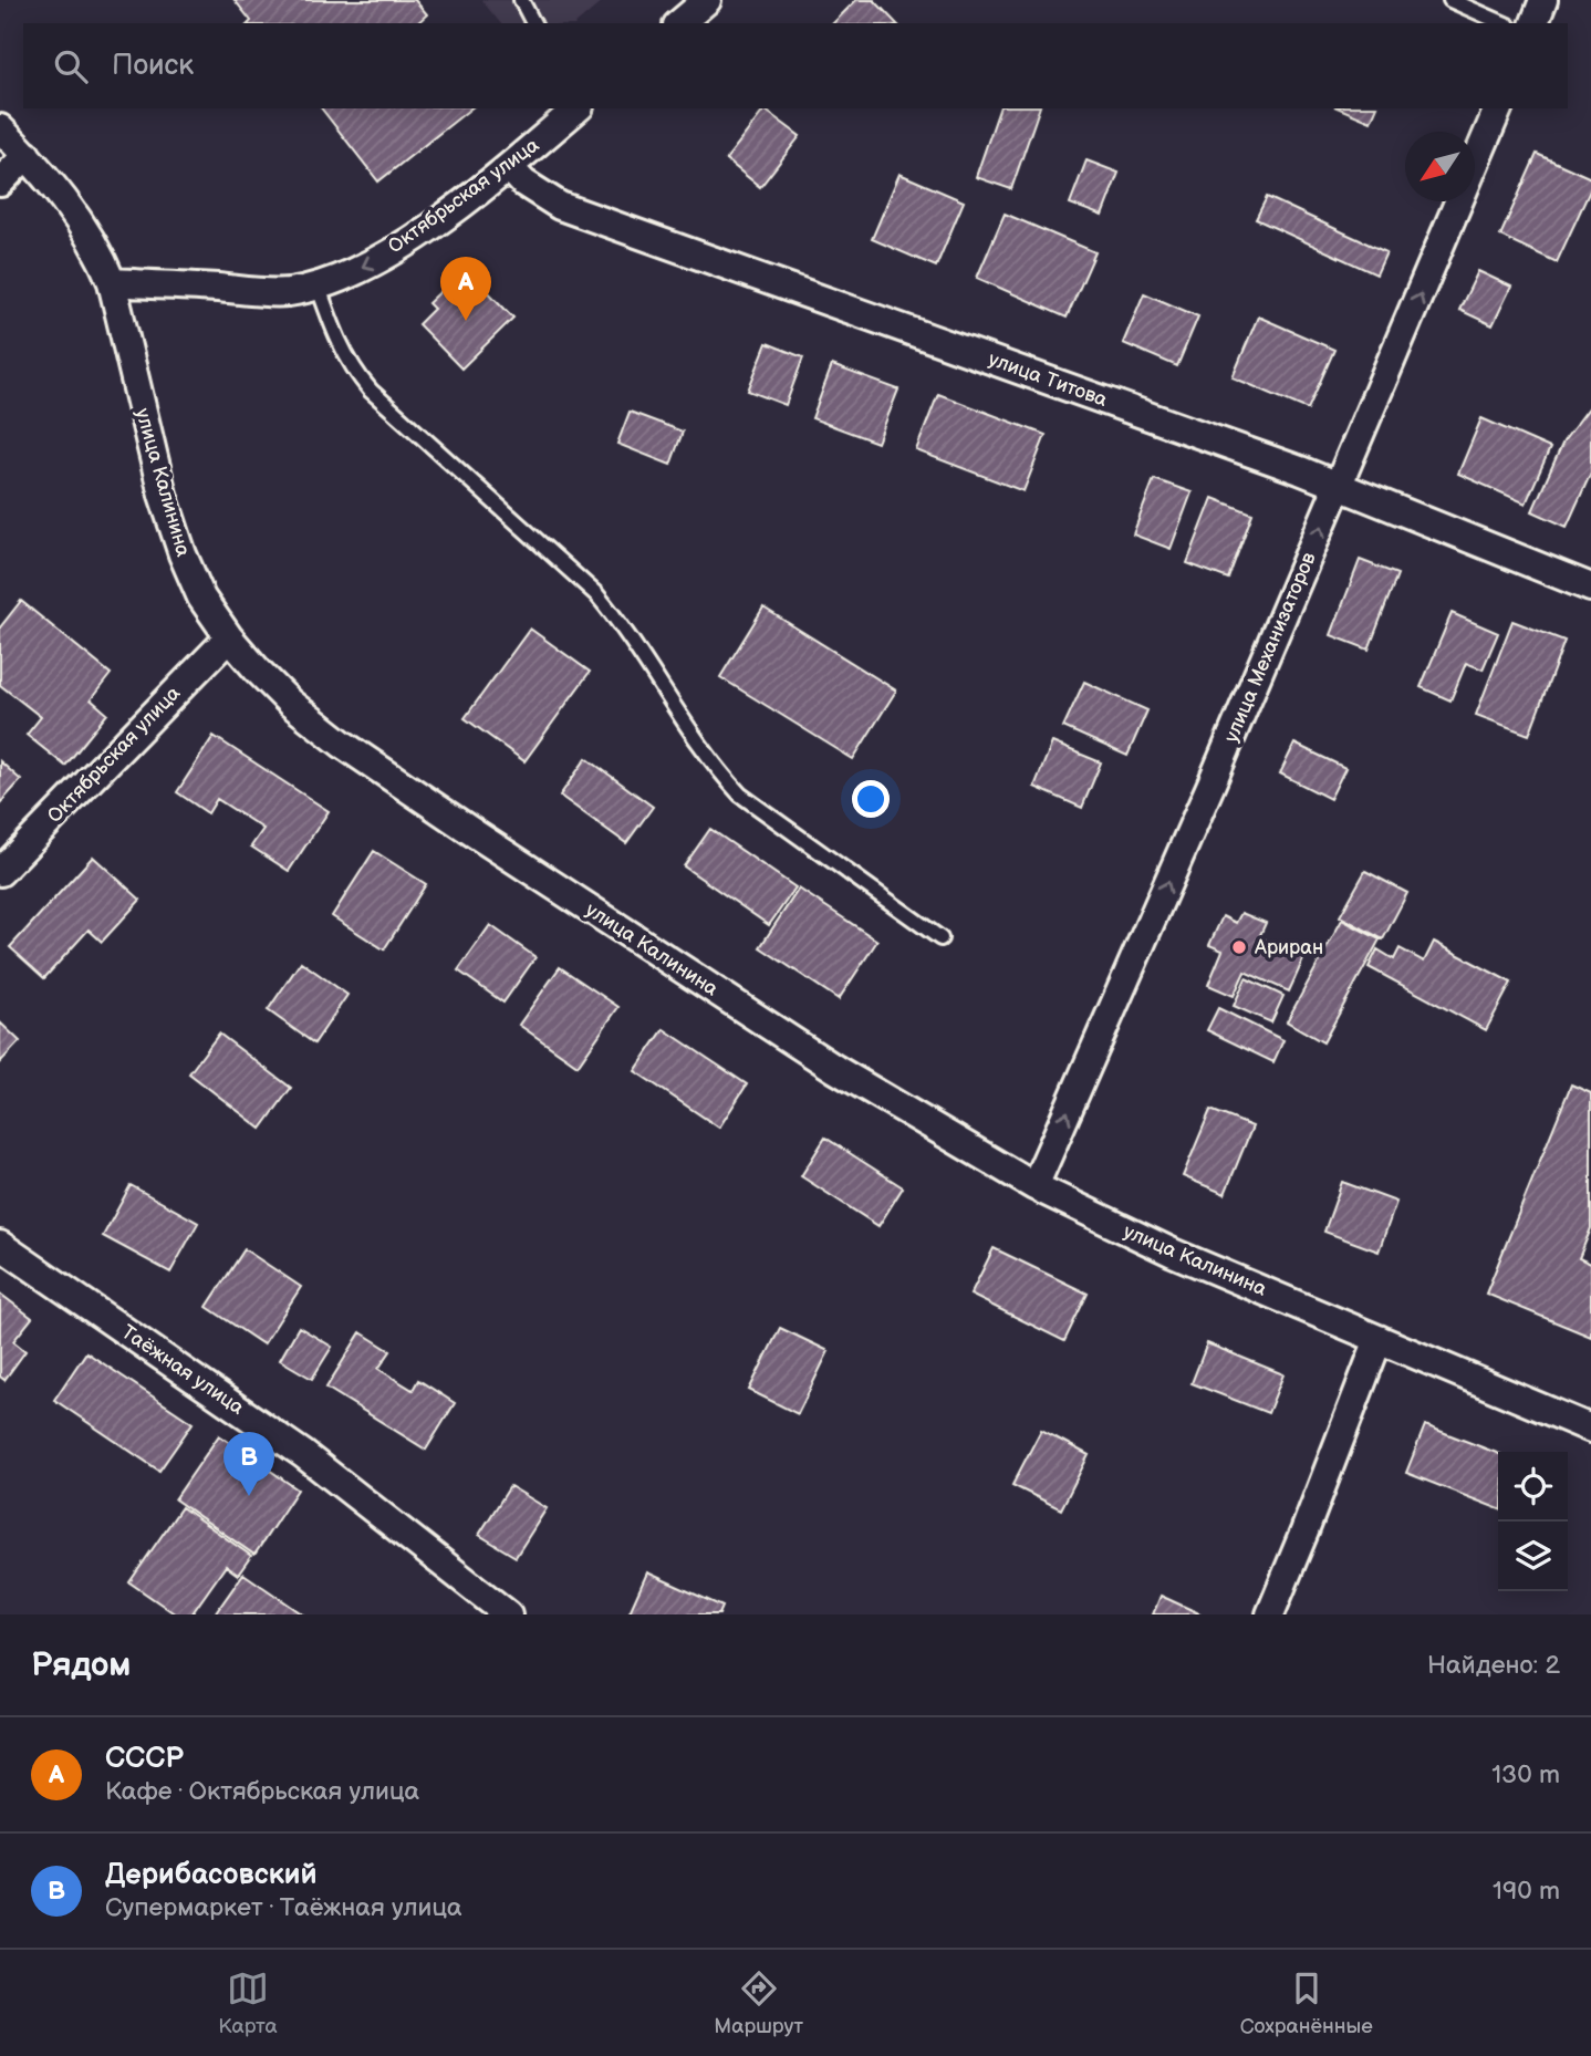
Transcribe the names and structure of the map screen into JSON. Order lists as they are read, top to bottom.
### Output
{
  "streets": {
    "street": [
      "Октябрьская улица",
      "улица Титова",
      "улица Калинина",
      "улица Механизаторов",
      "Таёжная улица"
    ]
  },
  "crossings": [
    ["Октябрьская улица", "улица Титова"],
    ["Октябрьская улица", "улица Калинина"],
    ["улица Титова", "улица Механизаторов"],
    ["улица Калинина", "улица Механизаторов"]
  ],
  "one_way": ["улица Механизаторов"],
  "places": ["Ариран"],
  "north": "bottom left",
  "page": {
    "search": "Поиск",
    "pins": ["A", "B"],
    "heading": ["Рядом", "Найдено: 2"],
    "list": [
      {
        "mark": "A",
        "name": "СССР",
        "note": "Кафе · Октябрьская улица",
        "value": "130 m"
      },
      {
        "mark": "B",
        "name": "Дерибасовский",
        "note": "Супермаркет · Таёжная улица",
        "value": "190 m"
      }
    ],
    "nav": ["Карта", "Маршрут", "Сохранённые"]
  }
}
